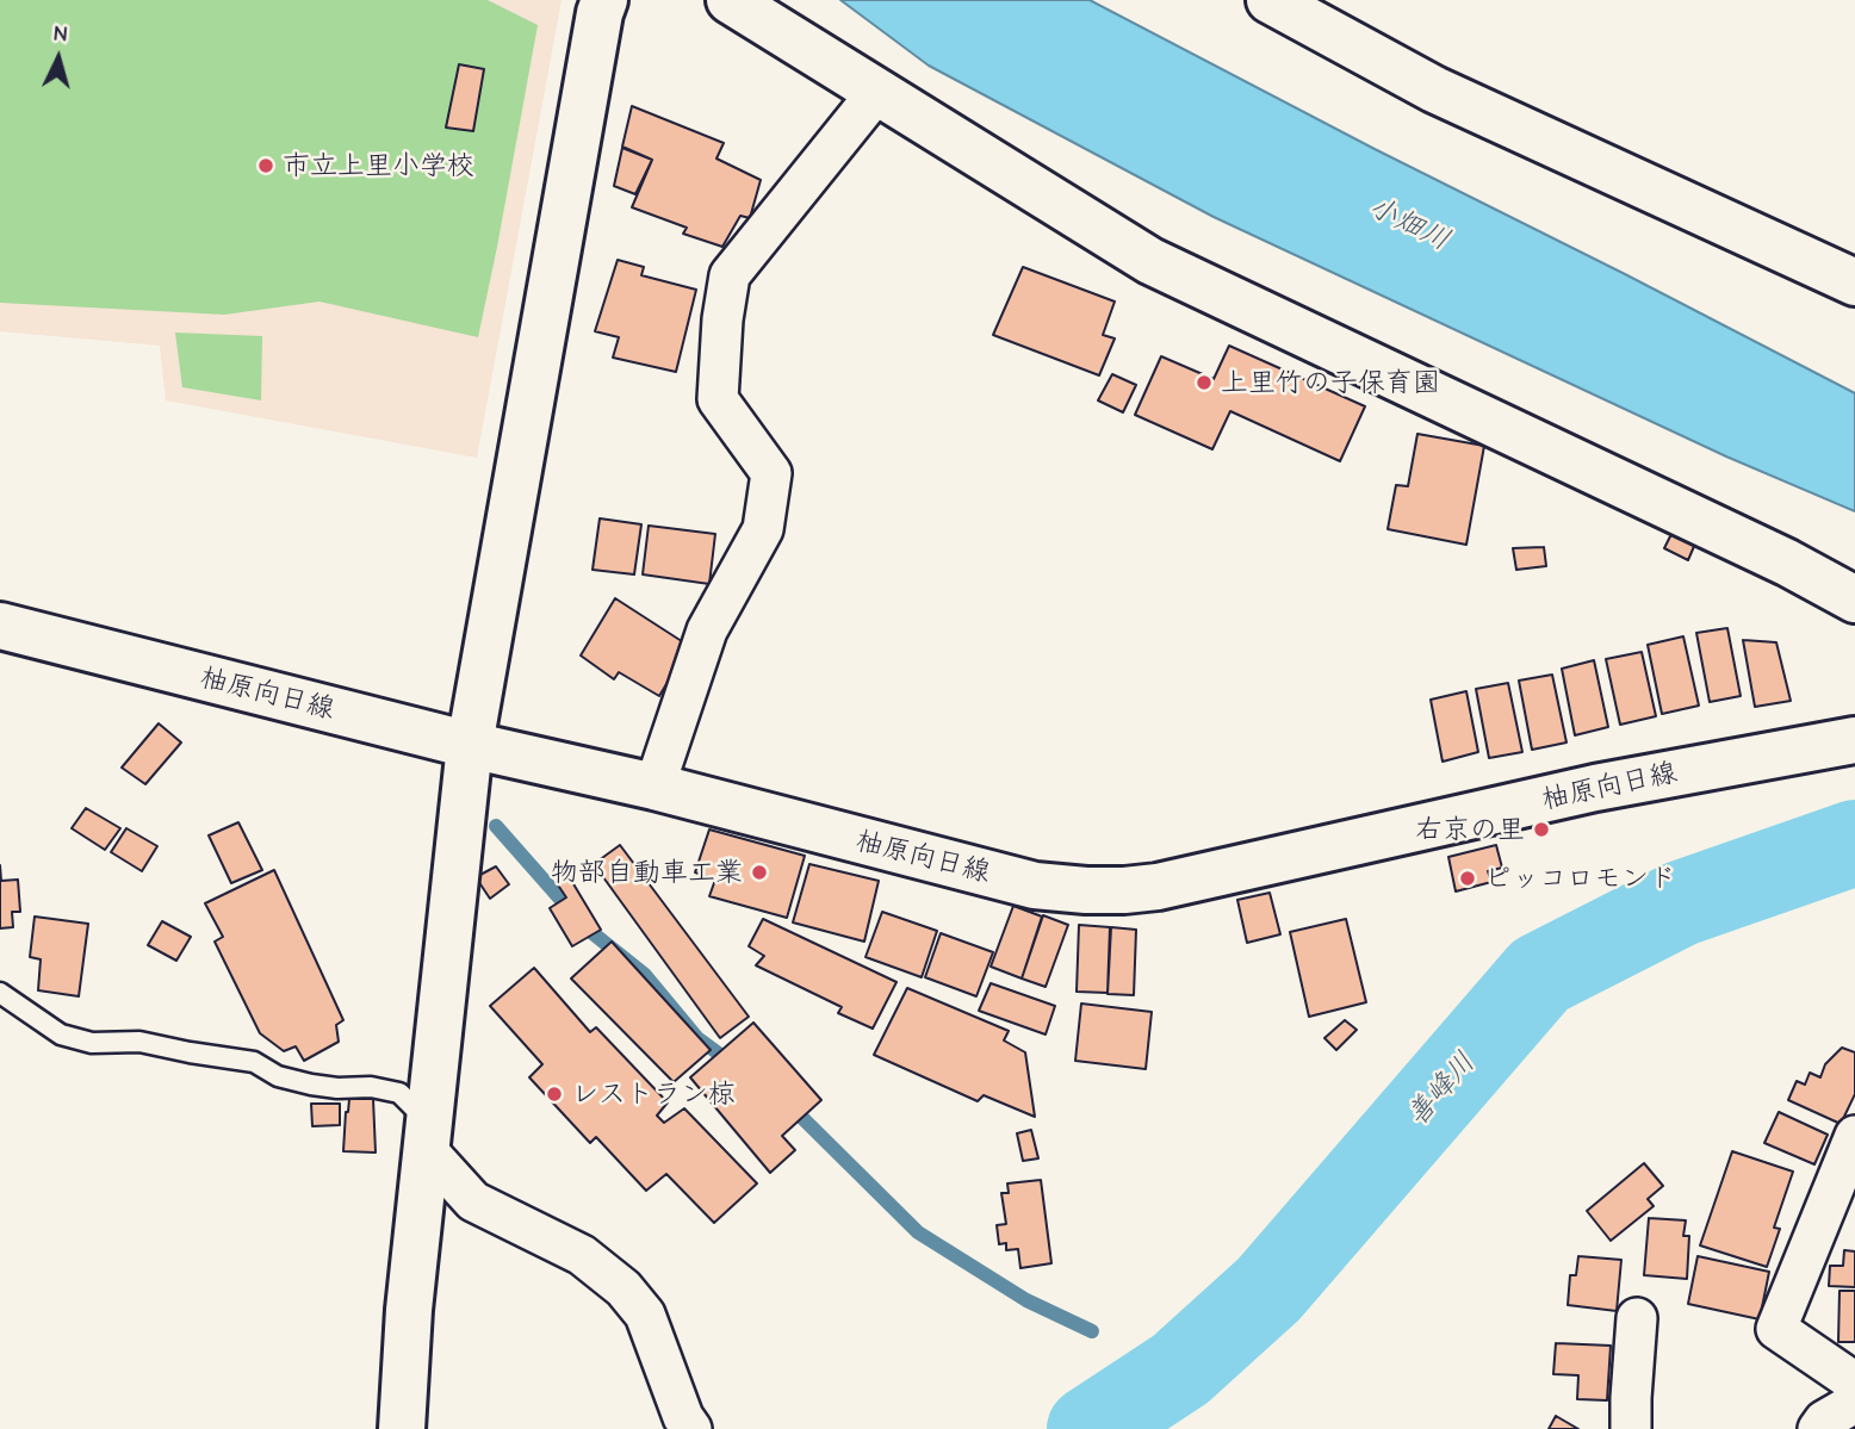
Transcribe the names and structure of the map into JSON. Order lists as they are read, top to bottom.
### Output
{
  "streets": {
    "street": ["柚原向日線"]
  },
  "water": ["小畑川", "善峰川"],
  "places": [
    "市立上里小学校",
    "上里竹の子保育園",
    "右京の里",
    "物部自動車工業",
    "ピッコロモンド",
    "レストラン椋"
  ],
  "north": "top"
}
